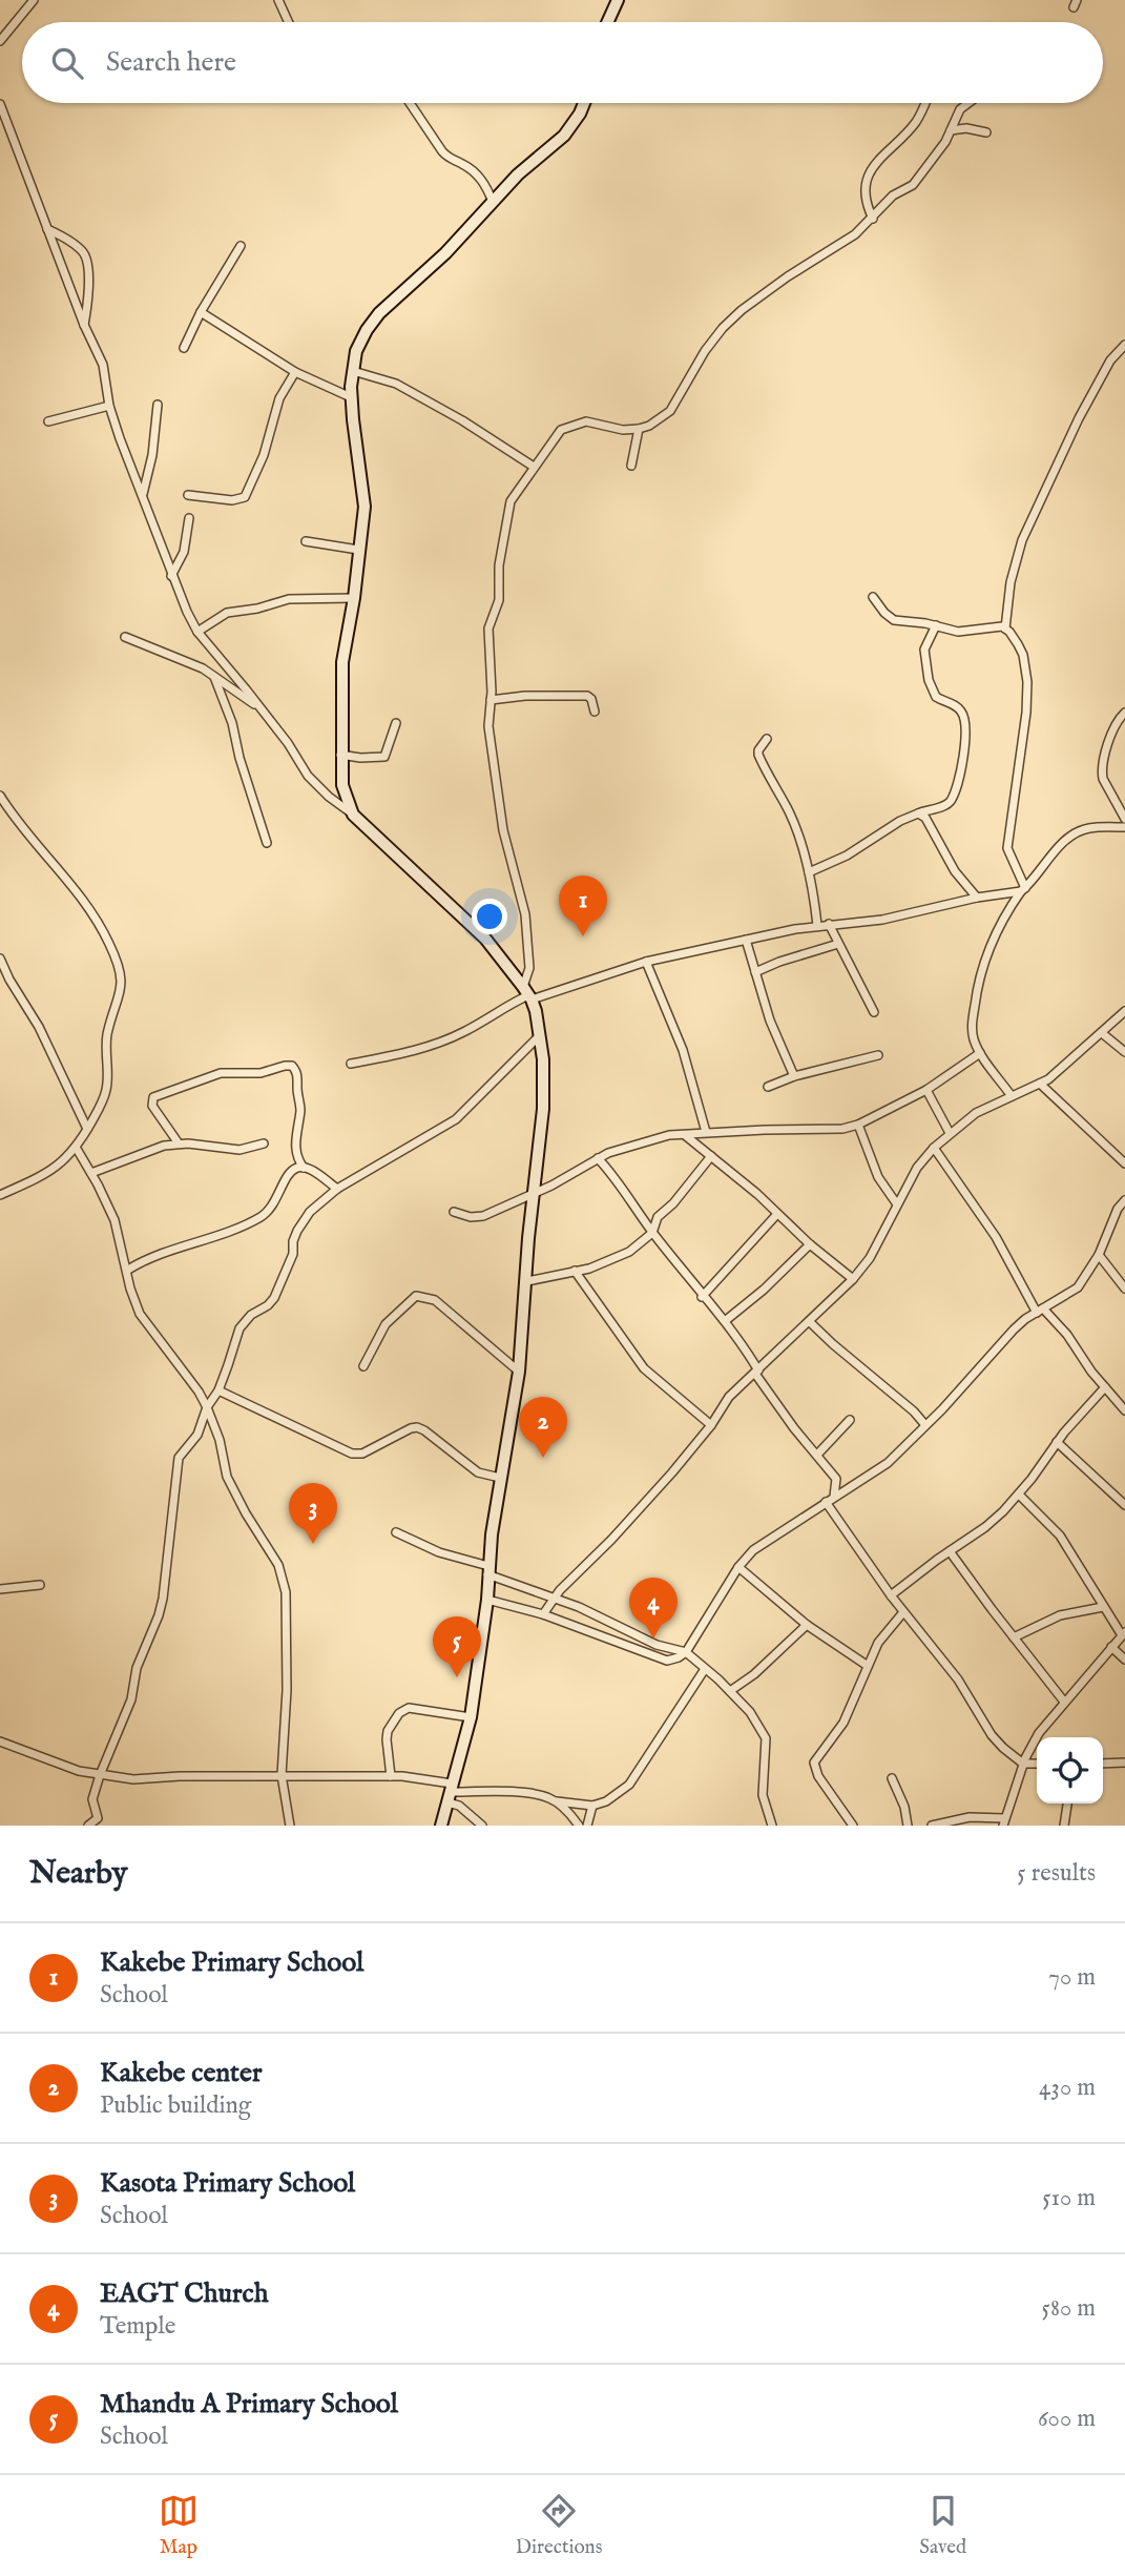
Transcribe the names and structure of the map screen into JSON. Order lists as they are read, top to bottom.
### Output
{
  "page": {
    "search": "Search here",
    "pins": [
      "1",
      "2",
      "3",
      "4",
      "5"
    ],
    "heading": ["Nearby", "5 results"],
    "list": [
      {
        "mark": "1",
        "name": "Kakebe Primary School",
        "note": "School",
        "value": "70 m"
      },
      {
        "mark": "2",
        "name": "Kakebe center",
        "note": "Public building",
        "value": "430 m"
      },
      {
        "mark": "3",
        "name": "Kasota Primary School",
        "note": "School",
        "value": "510 m"
      },
      {
        "mark": "4",
        "name": "EAGT Church",
        "note": "Temple",
        "value": "580 m"
      },
      {
        "mark": "5",
        "name": "Mhandu A Primary School",
        "note": "School",
        "value": "600 m"
      }
    ],
    "nav": ["Map", "Directions", "Saved"]
  }
}
